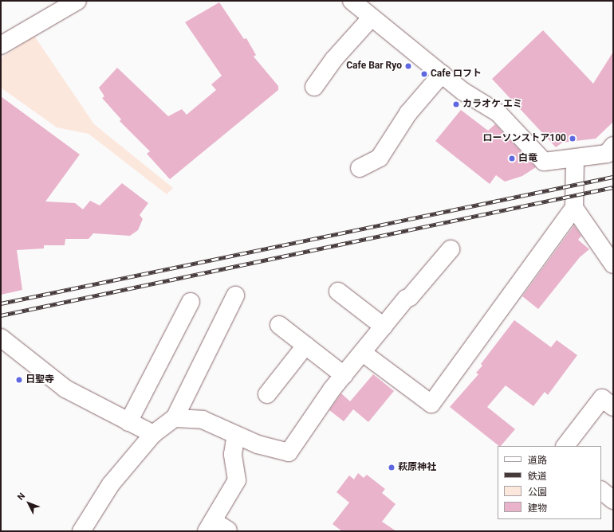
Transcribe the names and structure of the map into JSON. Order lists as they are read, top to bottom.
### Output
{
  "places": [
    "Cafe Bar Ryo",
    "Cafe ロフト",
    "カラオケ エミ",
    "ローソンストア100",
    "白竜",
    "日聖寺",
    "萩原神社"
  ],
  "legend": [
    "道路",
    "鉄道",
    "公園",
    "建物"
  ],
  "north": "top left"
}
